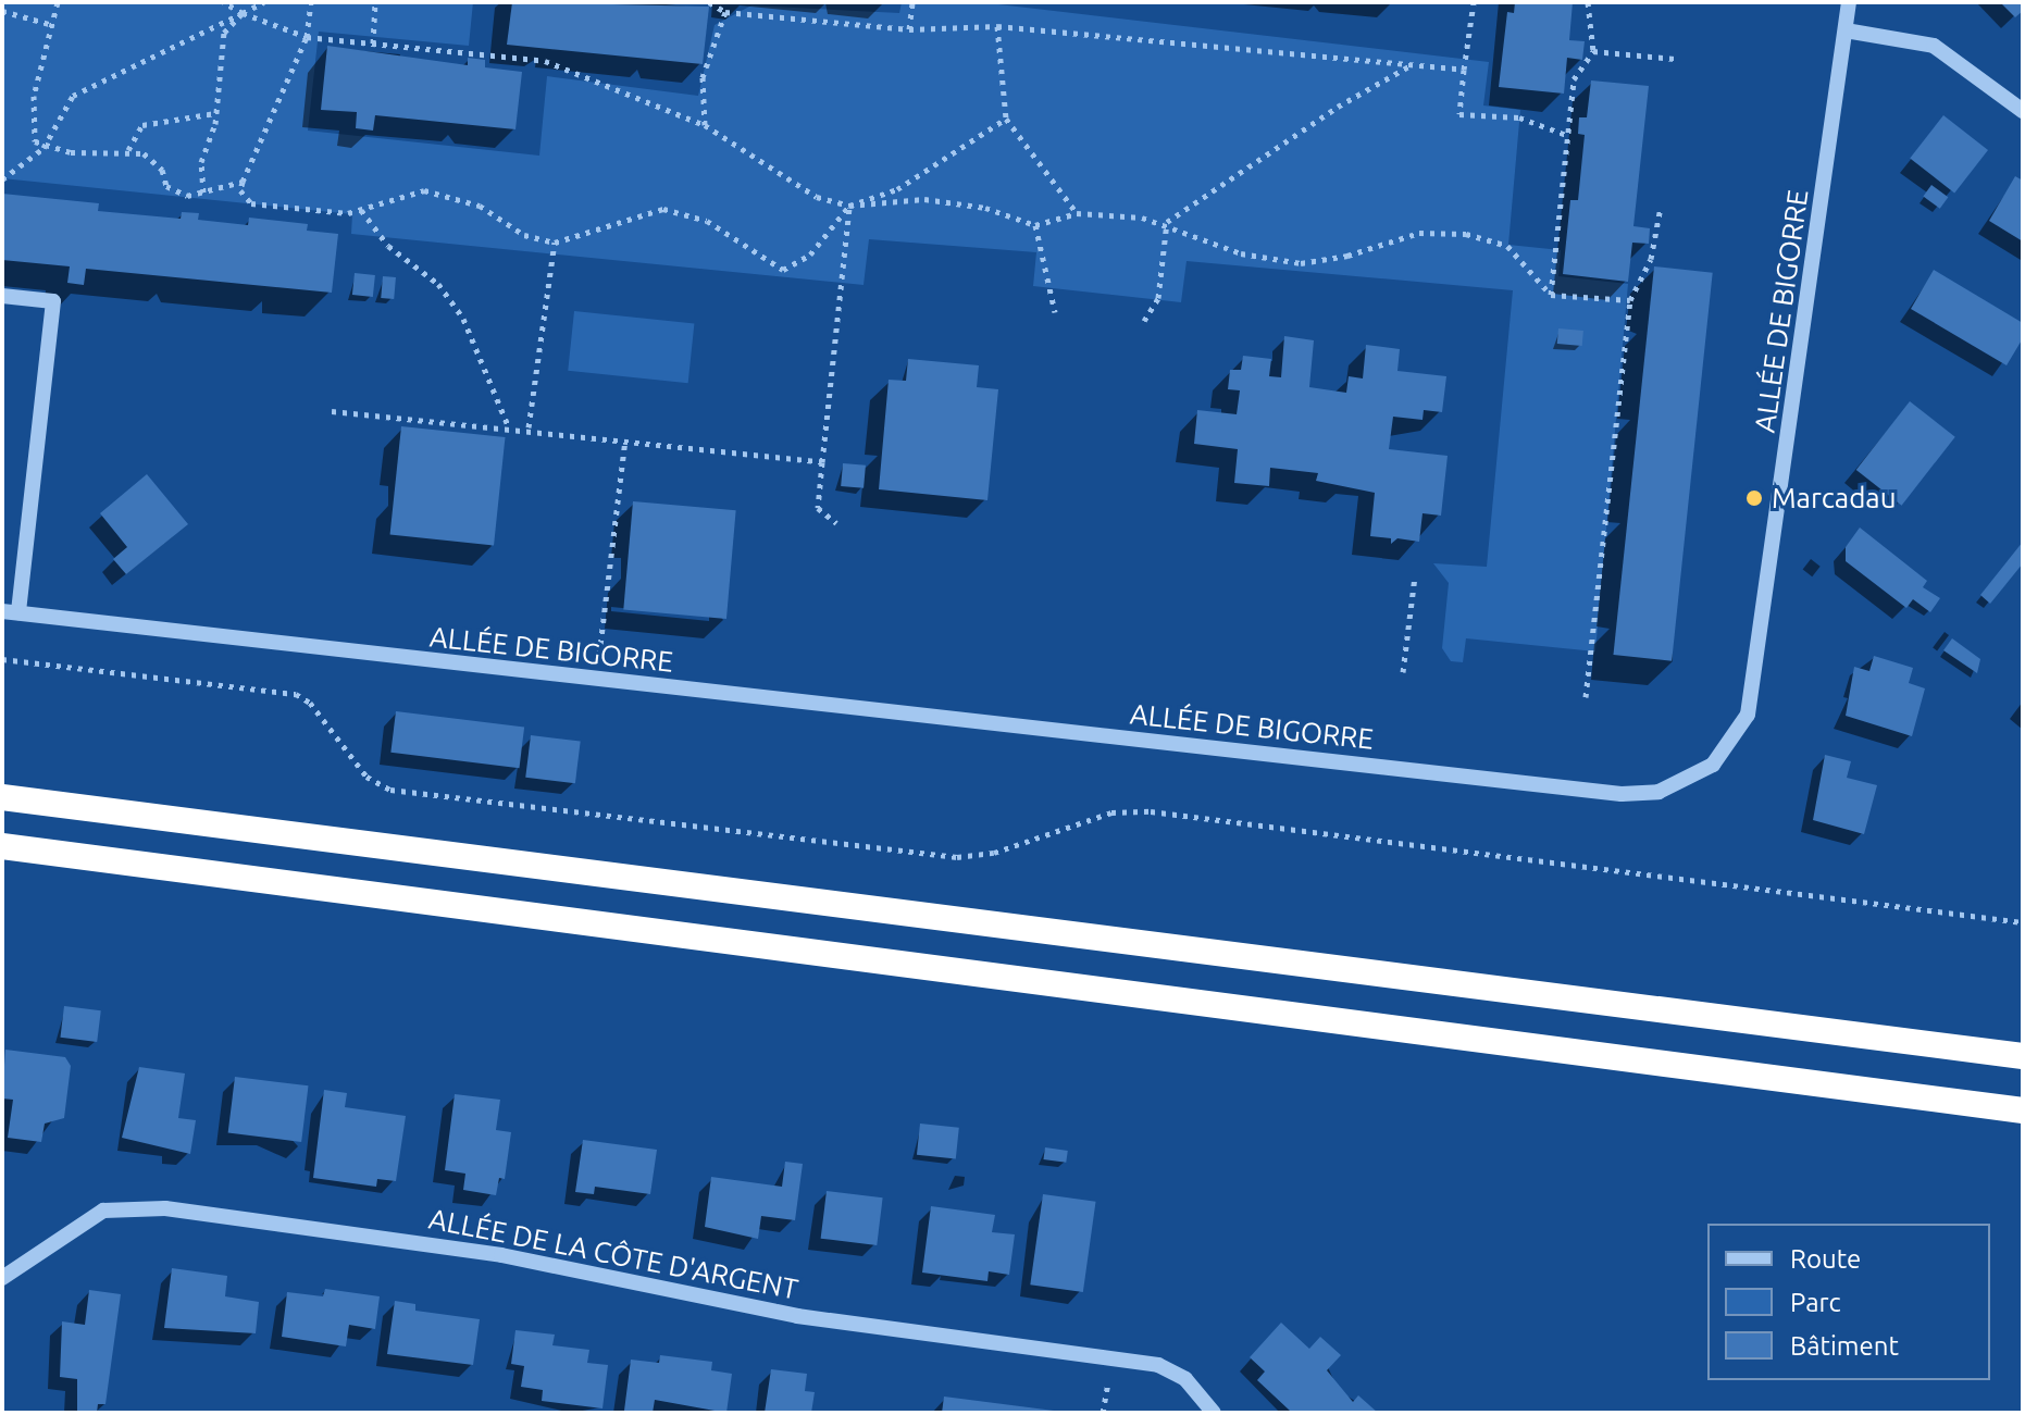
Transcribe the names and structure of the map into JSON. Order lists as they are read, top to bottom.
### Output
{
  "streets": {
    "street": ["ALLÉE DE BIGORRE", "ALLÉE DE LA CÔTE D'ARGENT"]
  },
  "places": ["Marcadau"],
  "legend": ["Route", "Parc", "Bâtiment"]
}
